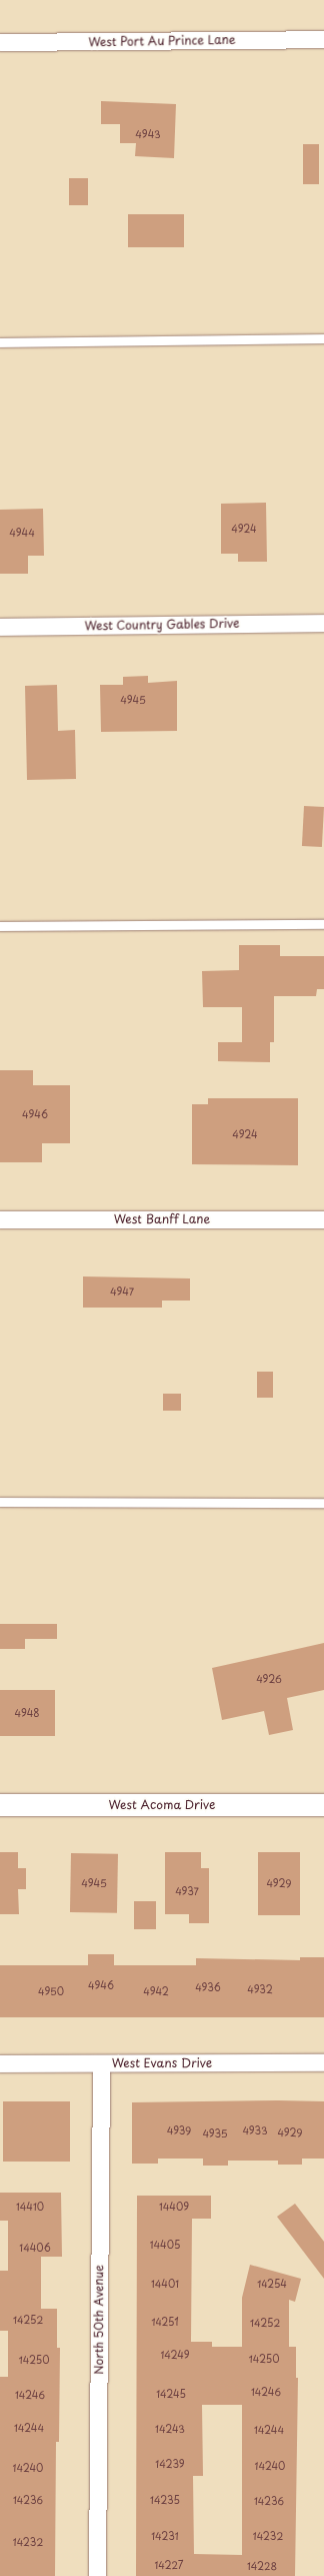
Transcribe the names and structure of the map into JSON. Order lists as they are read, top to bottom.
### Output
{
  "streets": {
    "street": [
      "West Port Au Prince Lane",
      "West Country Gables Drive",
      "West Banff Lane",
      "West Acoma Drive",
      "West Evans Drive",
      "North 50th Avenue"
    ]
  },
  "crossings": [
    ["West Evans Drive", "North 50th Avenue"]
  ],
  "house_numbers": [
    "4943",
    "4924",
    "4944",
    "4945",
    "4946",
    "4924",
    "4947",
    "4926",
    "4948",
    "4945",
    "4929",
    "4937",
    "4946",
    "4936",
    "4932",
    "4950",
    "4942",
    "4939",
    "4933",
    "4929",
    "4935",
    "14410",
    "14409",
    "14405",
    "14406",
    "14401",
    "14254",
    "14252",
    "14251",
    "14252",
    "14249",
    "14250",
    "14250",
    "14246",
    "14245",
    "14246",
    "14244",
    "14243",
    "14244",
    "14239",
    "14240",
    "14240",
    "14236",
    "14235",
    "14236",
    "14231",
    "14232",
    "14232",
    "14227",
    "14228"
  ]
}
